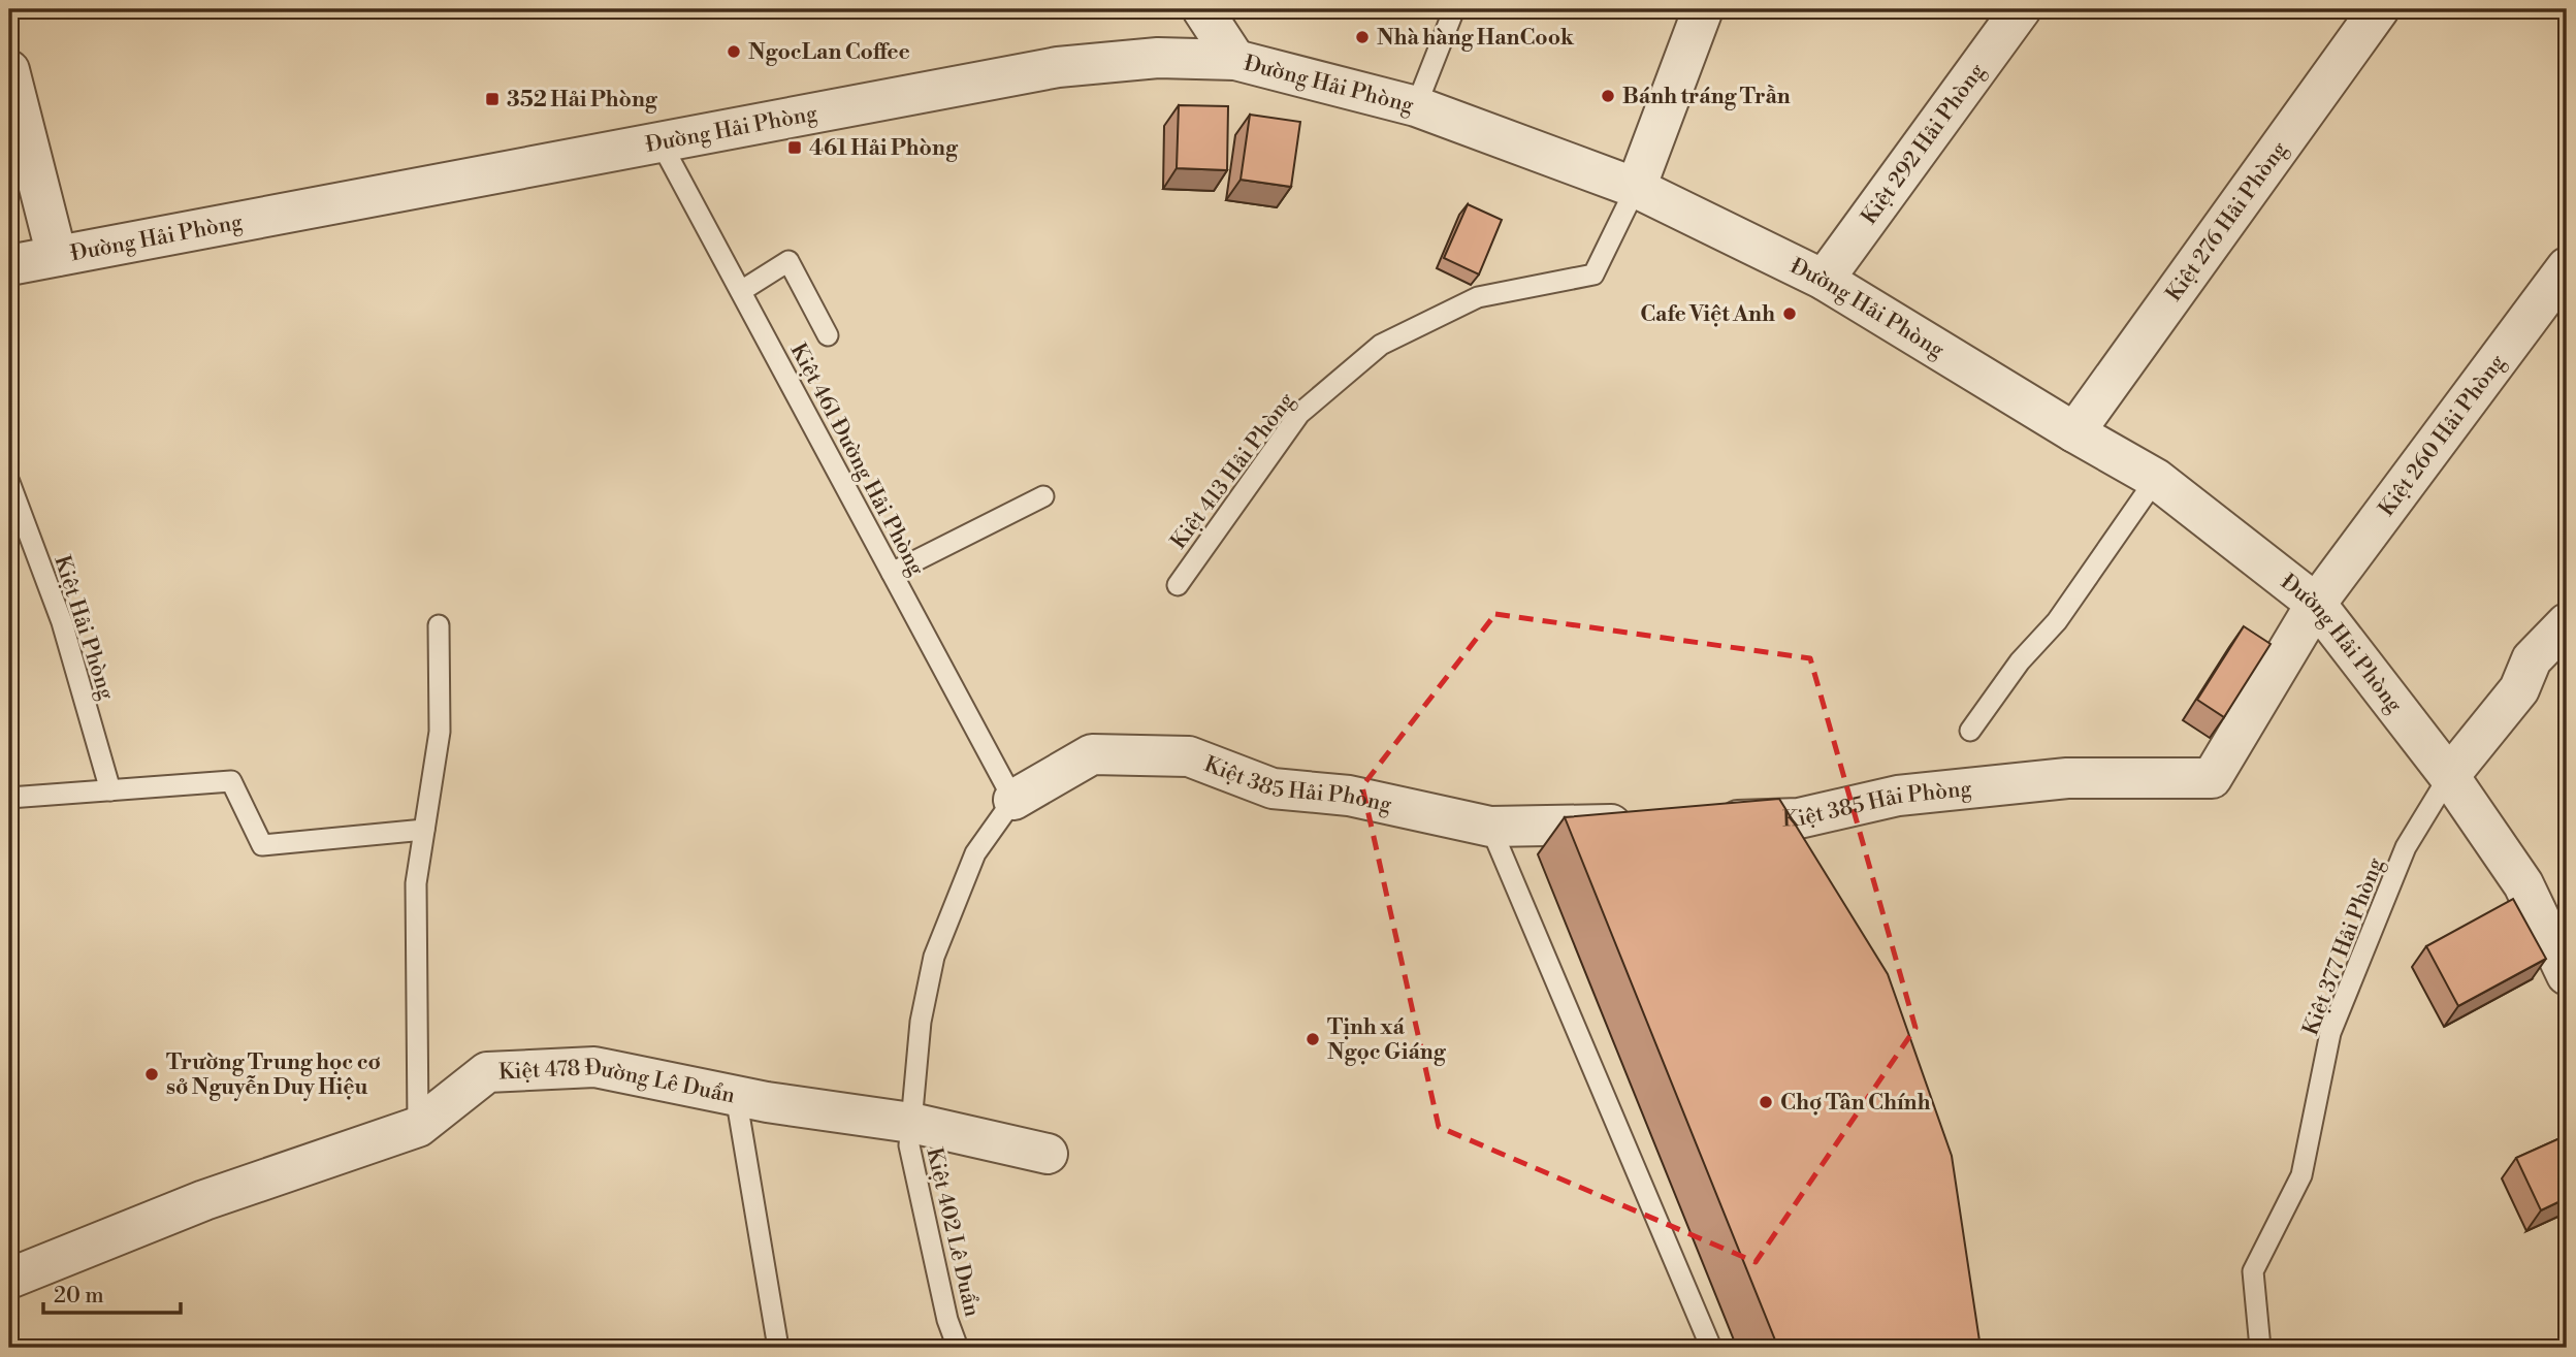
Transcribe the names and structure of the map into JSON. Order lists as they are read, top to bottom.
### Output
{
  "streets": {
    "street": [
      "Đường Hải Phòng",
      "Kiệt 292 Hải Phòng",
      "Kiệt 276 Hải Phòng",
      "Kiệt 260 Hải Phòng",
      "Kiệt 385 Hải Phòng",
      "Kiệt 478 Đường Lê Duẩn"
    ],
    "lane": [
      "Kiệt 461 Đường Hải Phòng",
      "Kiệt 413 Hải Phòng",
      "Kiệt Hải Phòng",
      "Kiệt 377 Hải Phòng",
      "Kiệt 402 Lê Duẩn"
    ]
  },
  "crossings": [
    ["Đường Hải Phòng", "Kiệt 292 Hải Phòng"],
    ["Đường Hải Phòng", "Kiệt 276 Hải Phòng"],
    ["Đường Hải Phòng", "Kiệt 260 Hải Phòng"],
    ["Đường Hải Phòng", "Kiệt 461 Đường Hải Phòng"],
    ["Đường Hải Phòng", "Kiệt 413 Hải Phòng"],
    ["Đường Hải Phòng", "Kiệt 385 Hải Phòng"],
    ["Đường Hải Phòng", "Kiệt 377 Hải Phòng"],
    ["Kiệt 260 Hải Phòng", "Kiệt 385 Hải Phòng"],
    ["Kiệt 461 Đường Hải Phòng", "Kiệt 385 Hải Phòng"],
    ["Kiệt 461 Đường Hải Phòng", "Kiệt 402 Lê Duẩn"],
    ["Kiệt 385 Hải Phòng", "Kiệt 402 Lê Duẩn"],
    ["Kiệt 478 Đường Lê Duẩn", "Kiệt 402 Lê Duẩn"]
  ],
  "places": {
    "other": [
      "Nhà hàng HanCook",
      "NgocLan Coffee",
      "Bánh tráng Trần",
      "Cafe Việt Anh",
      "Tịnh xá Ngọc Giáng",
      "Trường Trung học cơ sở Nguyễn Duy Hiệu",
      "Chợ Tân Chính"
    ],
    "transit": ["352 Hải Phòng", "461 Hải Phòng"]
  },
  "scale_bar": "20 m"
}
